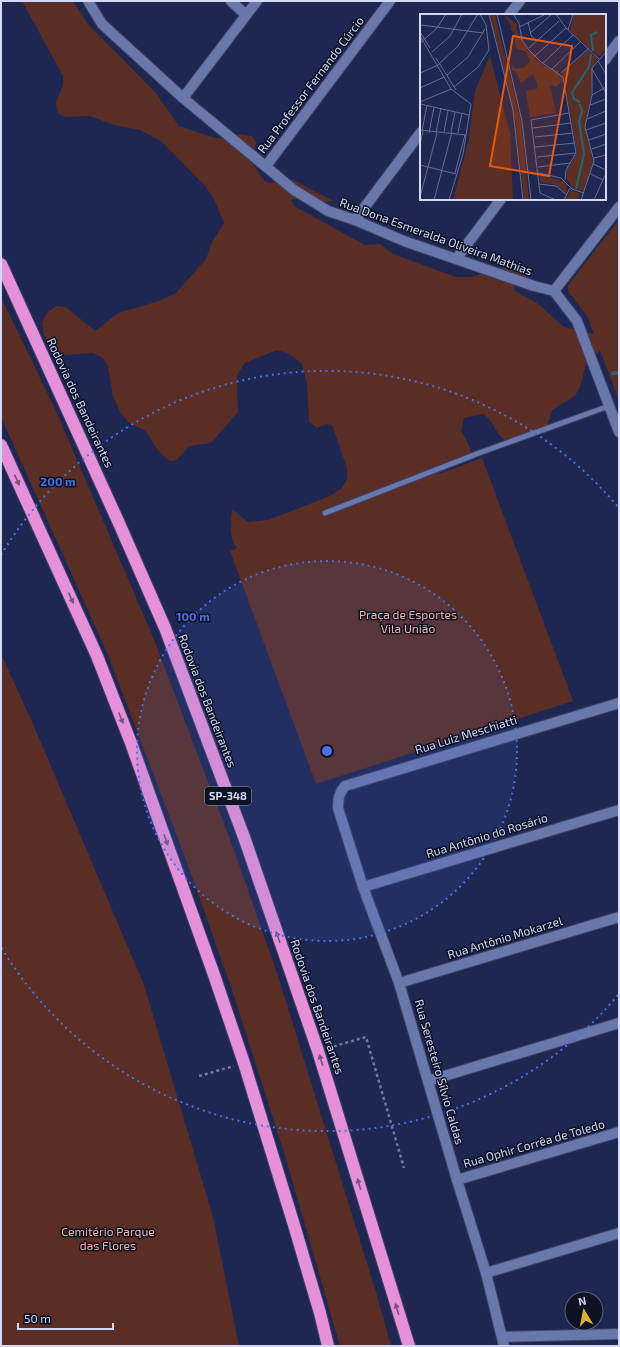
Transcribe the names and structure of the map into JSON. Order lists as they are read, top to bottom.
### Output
{
  "streets": {
    "highway": ["Rodovia dos Bandeirantes", "SP-348"],
    "street": [
      "Rua Professor Fernando Cúrcio",
      "Rua Dona Esmeralda Oliveira Mathias",
      "Rua Luiz Meschiatti",
      "Rua Antônio do Rosário",
      "Rua Antônio Mokarzel",
      "Rua Seresteiro Sílvio Caldas",
      "Rua Ophir Corrêa de Toledo"
    ]
  },
  "crossings": [
    ["Rua Professor Fernando Cúrcio", "Rua Dona Esmeralda Oliveira Mathias"],
    ["Rua Luiz Meschiatti", "Rua Seresteiro Sílvio Caldas"],
    ["Rua Antônio do Rosário", "Rua Seresteiro Sílvio Caldas"],
    ["Rua Antônio Mokarzel", "Rua Seresteiro Sílvio Caldas"],
    ["Rua Seresteiro Sílvio Caldas", "Rua Ophir Corrêa de Toledo"]
  ],
  "parks": ["Praça de Esportes Vila União", "Cemitério Parque das Flores"],
  "scale_bar": "50 m",
  "north": "top",
  "rings": ["200 m", "100 m"]
}
